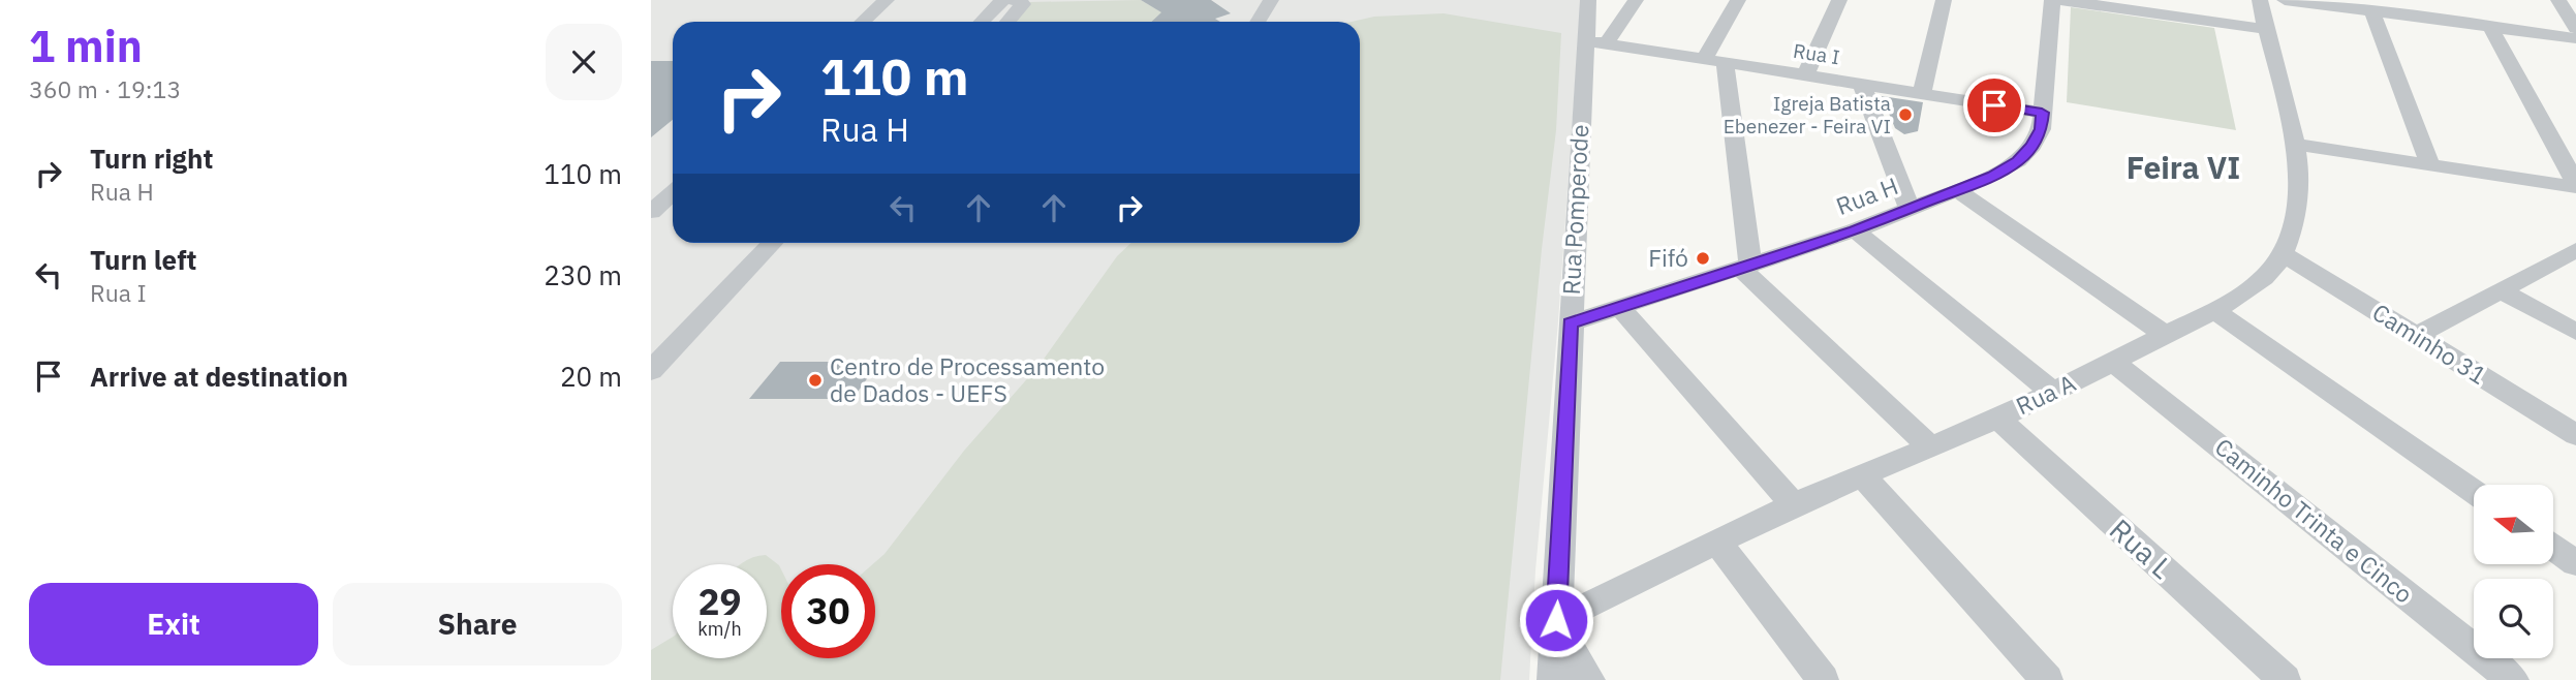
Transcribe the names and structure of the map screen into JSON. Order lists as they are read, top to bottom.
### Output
{
  "streets": {
    "street": [
      "Rua I",
      "Rua H",
      "Rua Pomperode",
      "Caminho 31",
      "Rua A",
      "Caminho Trinta e Cinco",
      "Rua L"
    ]
  },
  "crossings": [
    ["Rua I", "Rua H"],
    ["Rua I", "Rua Pomperode"],
    ["Rua H", "Rua Pomperode"],
    ["Rua Pomperode", "Rua A"],
    ["Caminho 31", "Rua A"],
    ["Rua A", "Caminho Trinta e Cinco"],
    ["Rua A", "Rua L"]
  ],
  "districts": ["Feira VI"],
  "places": ["Igreja Batista Ebenezer - Feira VI", "Fifó", "Centro de Processamento de Dados - UEFS"],
  "north": "left",
  "page": {
    "heading": ["1 min", "360 m · 19:13"],
    "turn": ["110 m", "Rua H"],
    "list": [
      {
        "name": "Turn right",
        "note": "Rua H",
        "value": "110 m"
      },
      {
        "name": "Turn left",
        "note": "Rua I",
        "value": "230 m"
      },
      {
        "name": "Arrive at destination",
        "value": "20 m"
      }
    ],
    "speed": "29 km/h",
    "limit": "30",
    "buttons": ["Exit", "Share"]
  }
}
